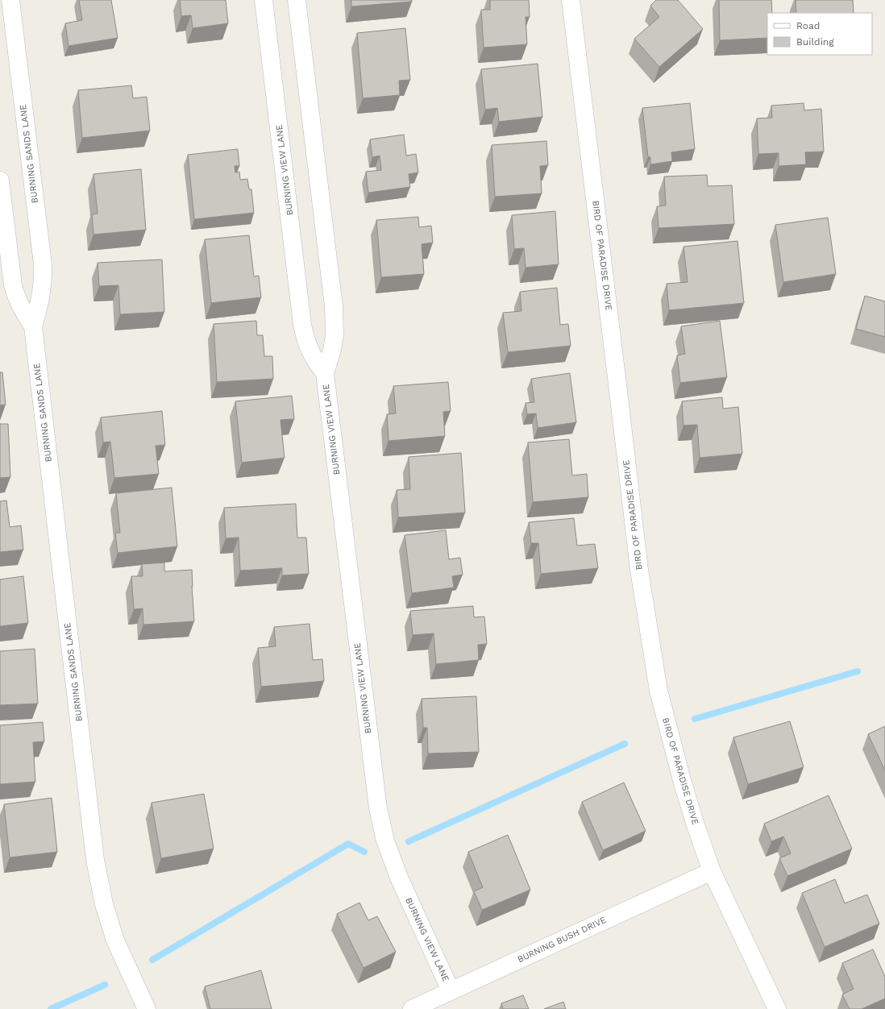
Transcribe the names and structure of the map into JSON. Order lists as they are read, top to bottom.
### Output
{
  "streets": {
    "street": [
      "BURNING SANDS LANE",
      "BURNING VIEW LANE",
      "BIRD OF PARADISE DRIVE",
      "BURNING BUSH DRIVE"
    ]
  },
  "crossings": [
    ["BURNING VIEW LANE", "BURNING BUSH DRIVE"],
    ["BIRD OF PARADISE DRIVE", "BURNING BUSH DRIVE"]
  ],
  "legend": ["Road", "Building"]
}
